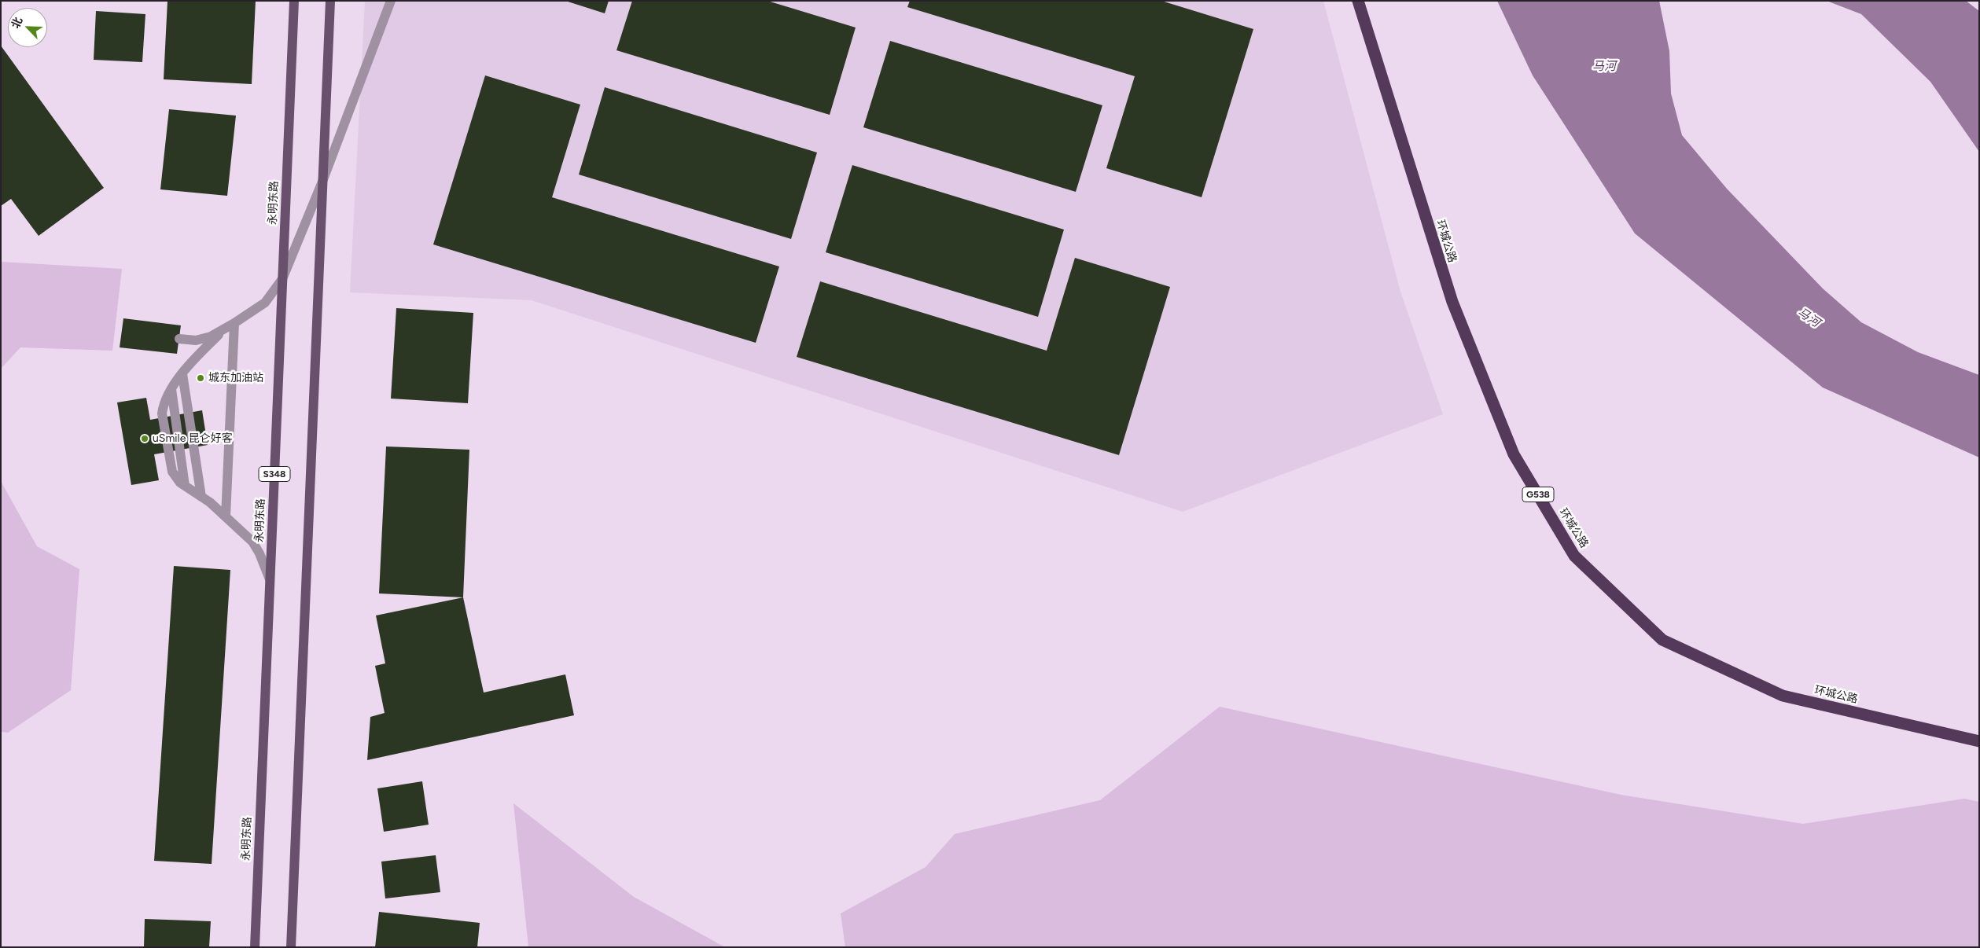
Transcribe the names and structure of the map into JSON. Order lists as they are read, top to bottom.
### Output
{
  "streets": {
    "highway": ["环城公路", "G538"],
    "main road": ["永明东路", "S348"]
  },
  "water": ["马河"],
  "places": ["城东加油站", "uSmile 昆仑好客"],
  "north": "top left"
}
